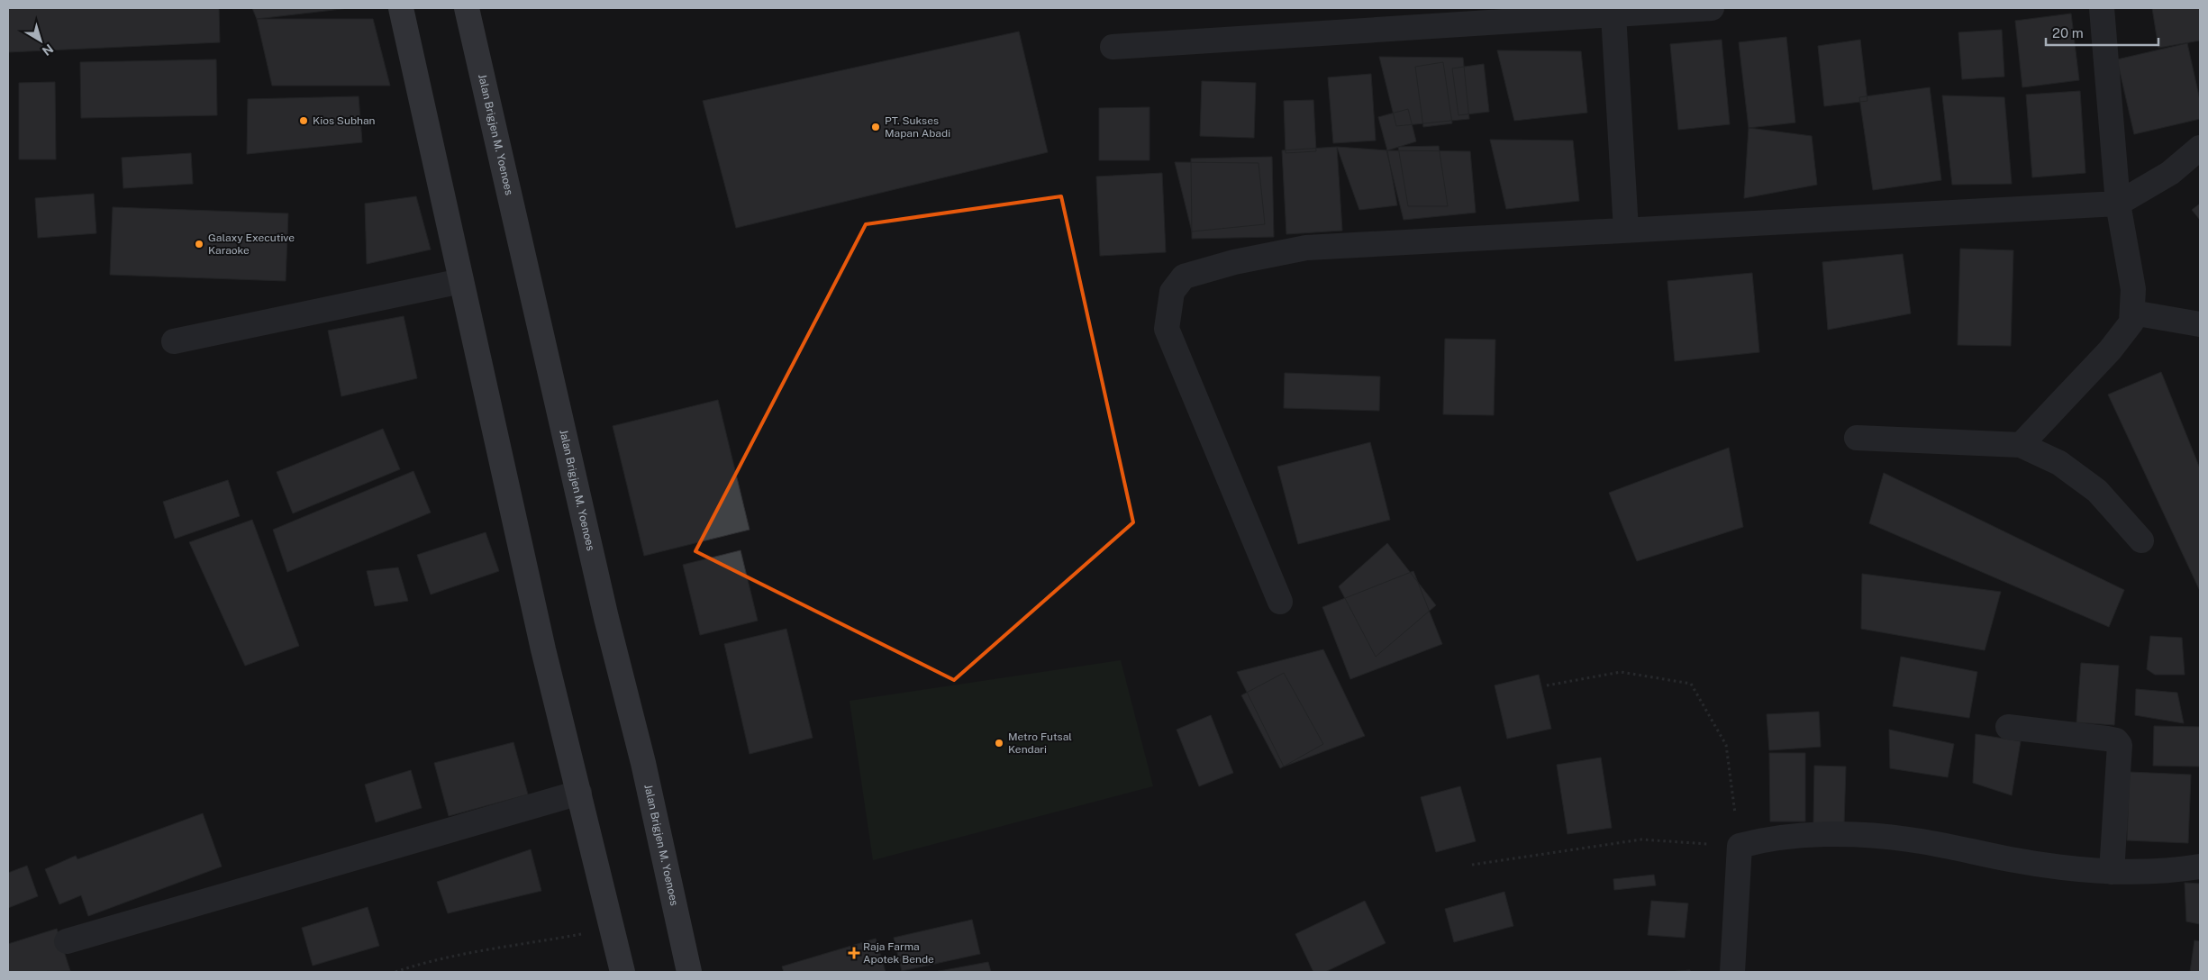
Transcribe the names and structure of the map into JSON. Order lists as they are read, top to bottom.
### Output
{
  "streets": {
    "main road": ["Jalan Brigjen M. Yoenoes"]
  },
  "places": {
    "other": [
      "Kios Subhan",
      "PT. Sukses Mapan Abadi",
      "Galaxy Executive Karaoke",
      "Metro Futsal Kendari"
    ],
    "health": ["Raja Farma Apotek Bende"]
  },
  "scale_bar": "20 m",
  "north": "bottom right"
}
